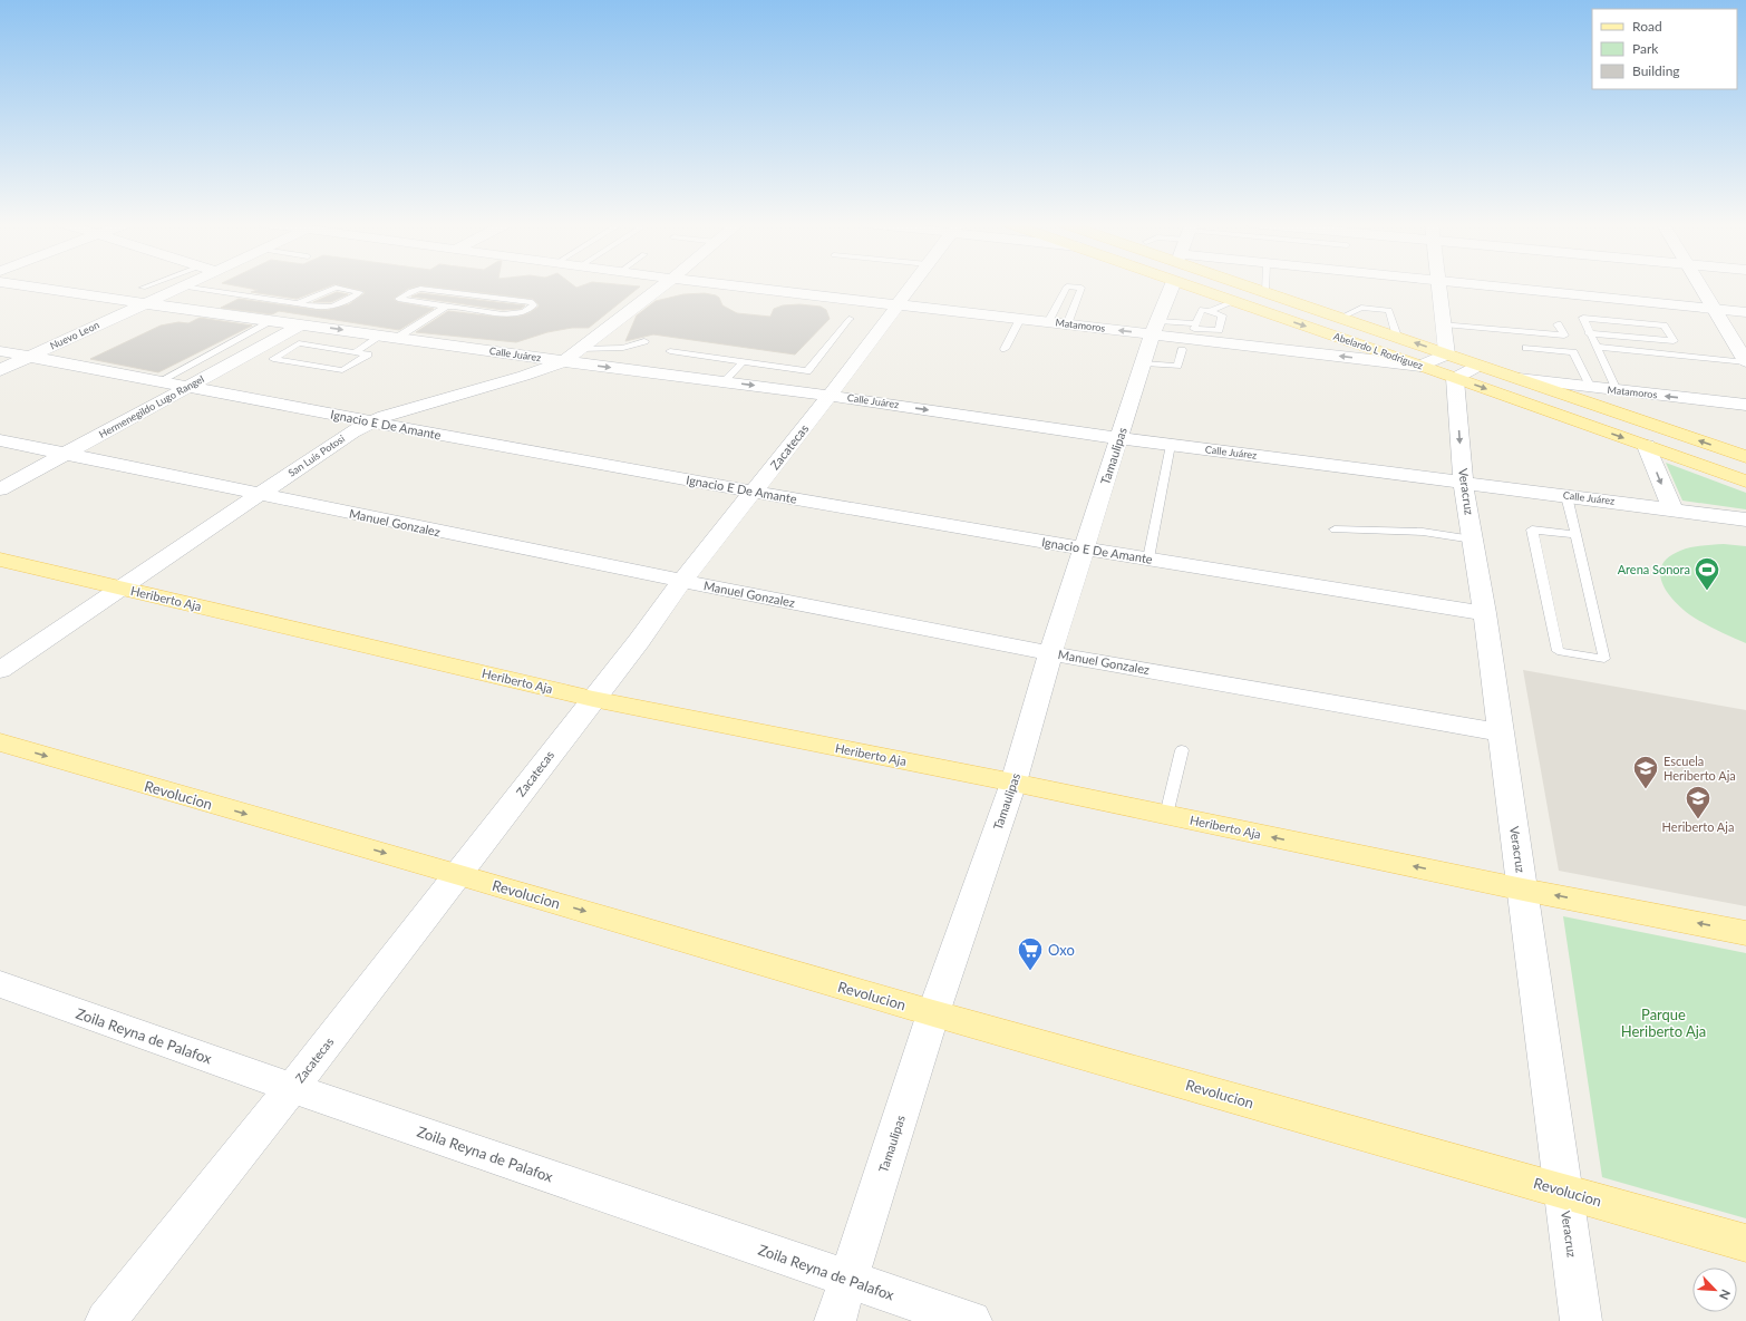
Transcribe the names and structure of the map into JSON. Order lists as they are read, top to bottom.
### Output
{
  "streets": {
    "main road": ["Abelardo L Rodriguez", "Heriberto Aja", "Revolucion"],
    "street": [
      "Matamoros",
      "Nuevo Leon",
      "Calle Juárez",
      "Hermenegildo Lugo Rangel",
      "Ignacio E De Amante",
      "Zacatecas",
      "San Luis Potosi",
      "Tamaulipas",
      "Veracruz",
      "Manuel Gonzalez",
      "Zoila Reyna de Palafox"
    ]
  },
  "crossings": [
    ["Matamoros", "Abelardo L Rodriguez"],
    ["Matamoros", "Zacatecas"],
    ["Matamoros", "Tamaulipas"],
    ["Nuevo Leon", "Calle Juárez"],
    ["Nuevo Leon", "Ignacio E De Amante"],
    ["Abelardo L Rodriguez", "Veracruz"],
    ["Calle Juárez", "Hermenegildo Lugo Rangel"],
    ["Calle Juárez", "Zacatecas"],
    ["Calle Juárez", "San Luis Potosi"],
    ["Calle Juárez", "Tamaulipas"],
    ["Calle Juárez", "Veracruz"],
    ["Hermenegildo Lugo Rangel", "Ignacio E De Amante"],
    ["Hermenegildo Lugo Rangel", "Manuel Gonzalez"],
    ["Ignacio E De Amante", "Zacatecas"],
    ["Ignacio E De Amante", "San Luis Potosi"],
    ["Ignacio E De Amante", "Tamaulipas"],
    ["Ignacio E De Amante", "Veracruz"],
    ["Zacatecas", "Manuel Gonzalez"],
    ["Zacatecas", "Heriberto Aja"],
    ["Zacatecas", "Revolucion"],
    ["Zacatecas", "Zoila Reyna de Palafox"],
    ["San Luis Potosi", "Manuel Gonzalez"],
    ["San Luis Potosi", "Heriberto Aja"],
    ["Tamaulipas", "Manuel Gonzalez"],
    ["Tamaulipas", "Heriberto Aja"],
    ["Tamaulipas", "Revolucion"],
    ["Tamaulipas", "Zoila Reyna de Palafox"],
    ["Veracruz", "Manuel Gonzalez"],
    ["Veracruz", "Heriberto Aja"],
    ["Veracruz", "Revolucion"]
  ],
  "one_way": ["Matamoros", "Calle Juárez", "Revolucion"],
  "parks": ["Parque Heriberto Aja"],
  "places": {
    "sports": ["Arena Sonora"],
    "school or university": ["Escuela Heriberto Aja", "Heriberto Aja"],
    "supermarket": ["Oxo"]
  },
  "legend": ["Road", "Park", "Building"],
  "north": "bottom right"
}
